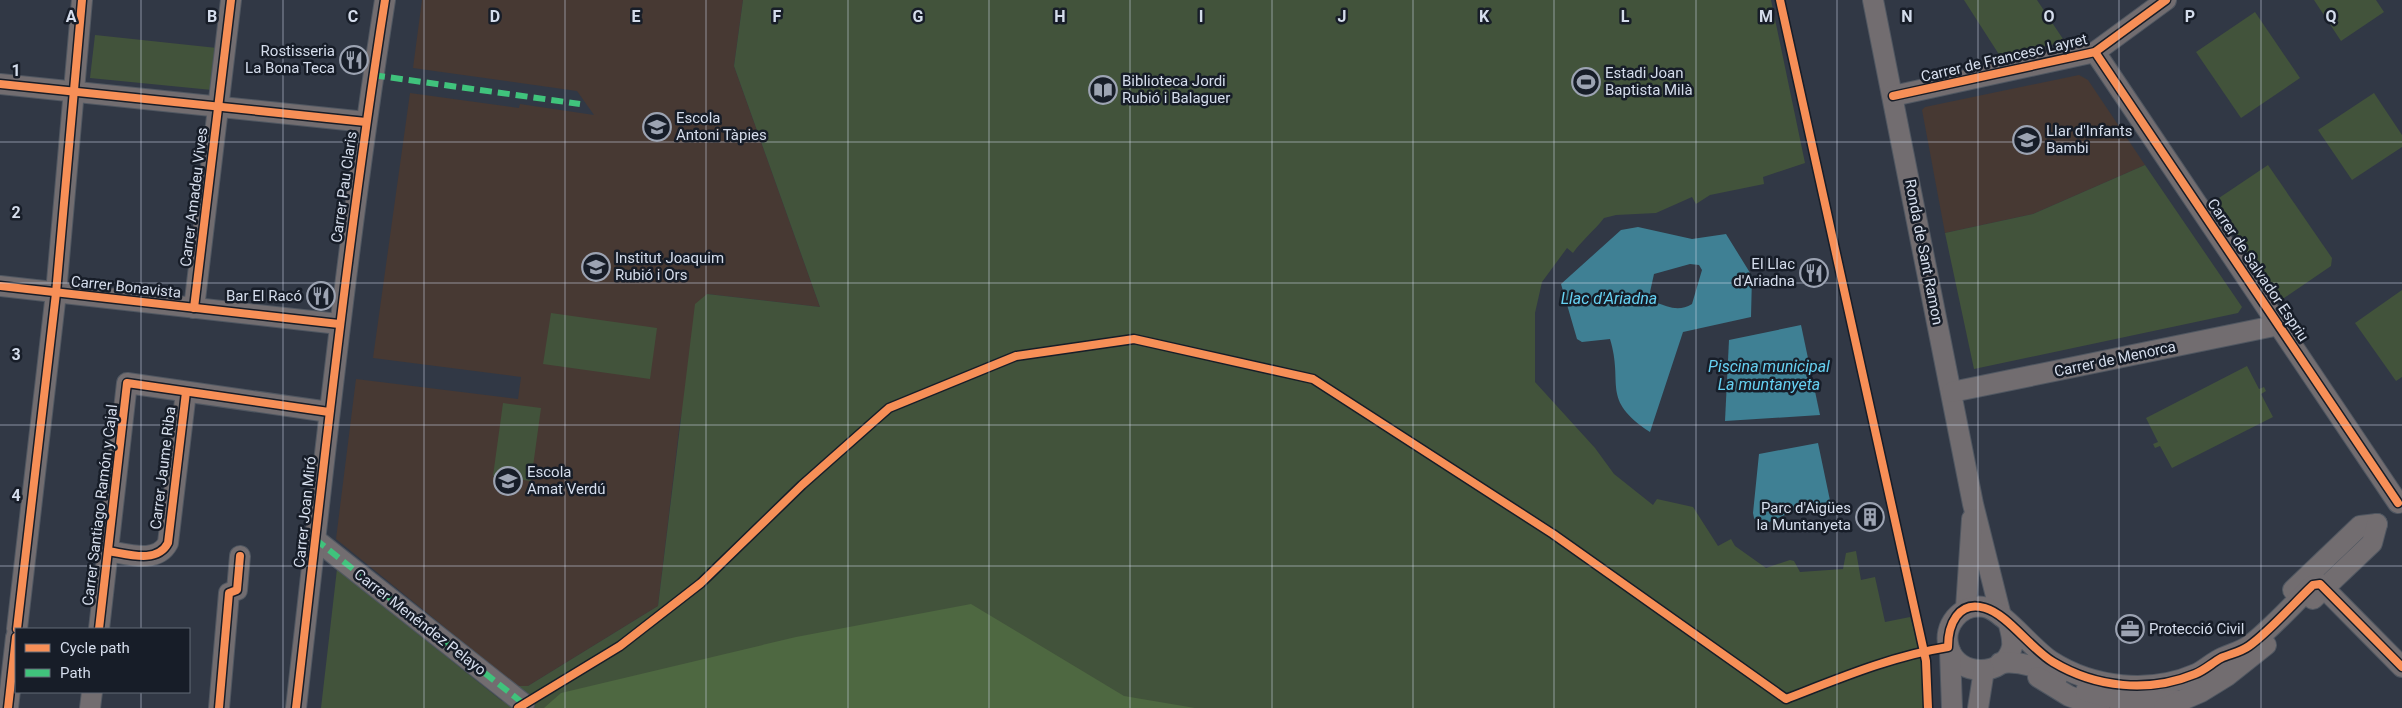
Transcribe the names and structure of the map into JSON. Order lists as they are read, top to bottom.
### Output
{
  "streets": {
    "street": [
      "Carrer de Francesc Layret",
      "Carrer Pau Claris",
      "Carrer Amadeu Vives",
      "Ronda de Sant Ramon",
      "Carrer de Salvador Espriu",
      "Carrer Bonavista",
      "Carrer de Menorca",
      "Carrer Jaume Riba",
      "Carrer Santiago Ramón y Cajal",
      "Carrer Joan Miró",
      "Carrer Menéndez Pelayo"
    ]
  },
  "crossings": [
    ["Carrer de Francesc Layret", "Ronda de Sant Ramon"],
    ["Carrer de Francesc Layret", "Carrer de Salvador Espriu"],
    ["Carrer Pau Claris", "Carrer Bonavista"],
    ["Carrer Pau Claris", "Carrer Joan Miró"],
    ["Carrer Amadeu Vives", "Carrer Bonavista"],
    ["Ronda de Sant Ramon", "Carrer de Menorca"],
    ["Carrer de Salvador Espriu", "Carrer de Menorca"],
    ["Carrer Bonavista", "Carrer Joan Miró"],
    ["Carrer Jaume Riba", "Carrer Santiago Ramón y Cajal"],
    ["Carrer Joan Miró", "Carrer Menéndez Pelayo"]
  ],
  "water": ["Llac d'Ariadna", "Piscina municipal La muntanyeta"],
  "places": {
    "restaurant": ["Rostisseria La Bona Teca", "El Llac d'Ariadna", "Bar El Racó"],
    "sports": ["Estadi Joan Baptista Milà"],
    "library": ["Biblioteca Jordi Rubió i Balaguer"],
    "school or university": [
      "Escola Antoni Tàpies",
      "Llar d'Infants Bambi",
      "Institut Joaquim Rubió i Ors",
      "Escola Amat Verdú"
    ],
    "building": ["Parc d'Aigües la Muntanyeta"],
    "office": ["Protecció Civil"]
  },
  "legend": ["Cycle path", "Path"],
  "grid": {
    "columns": [
      "A",
      "B",
      "C",
      "D",
      "E",
      "F",
      "G",
      "H",
      "I",
      "J",
      "K",
      "L",
      "M",
      "N",
      "O",
      "P",
      "Q"
    ],
    "rows": [
      "1",
      "2",
      "3",
      "4"
    ]
  }
}
